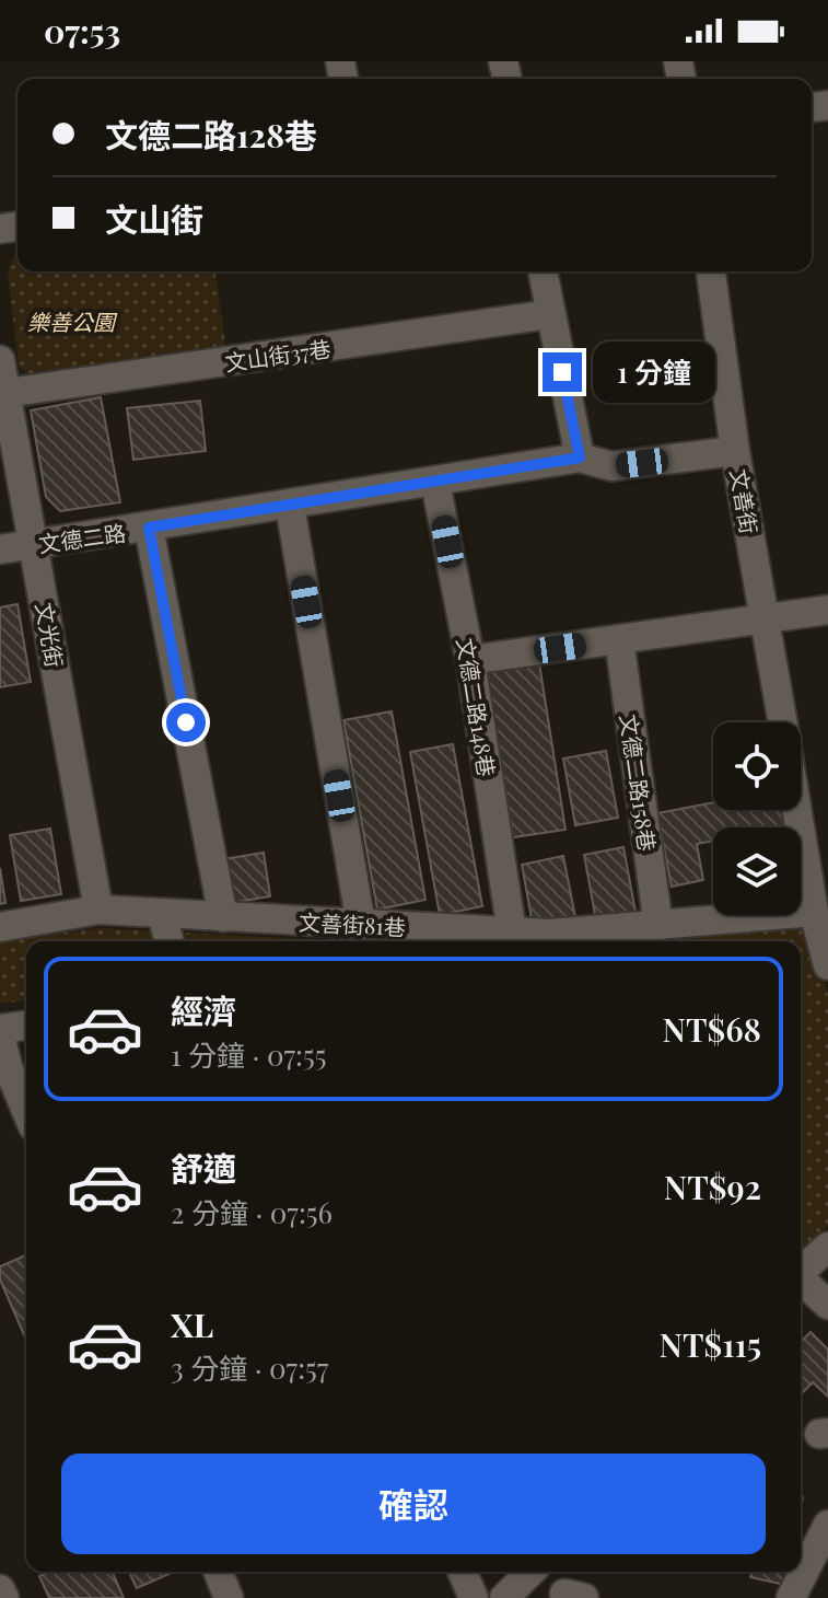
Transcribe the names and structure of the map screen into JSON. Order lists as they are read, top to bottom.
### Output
{
  "streets": {
    "street": [
      "文山街37巷",
      "文善街",
      "文德二路",
      "文光街",
      "文德二路148巷",
      "文德二路158巷",
      "文善街81巷"
    ]
  },
  "crossings": [
    ["文山街37巷", "文光街"],
    ["文善街", "文德二路"],
    ["文善街", "文善街81巷"],
    ["文德二路", "文光街"],
    ["文德二路", "文德二路148巷"],
    ["文光街", "文善街81巷"],
    ["文德二路148巷", "文善街81巷"],
    ["文德二路158巷", "文善街81巷"]
  ],
  "parks": ["樂善公園"],
  "page": {
    "status": "07:53",
    "banner": ["文德二路128巷", "文山街"],
    "bubble": "1 分鐘",
    "list": [
      {
        "name": "經濟",
        "note": "1 分鐘 · 07:55",
        "value": "NT$68"
      },
      {
        "name": "舒適",
        "note": "2 分鐘 · 07:56",
        "value": "NT$92"
      },
      {
        "name": "XL",
        "note": "3 分鐘 · 07:57",
        "value": "NT$115"
      }
    ],
    "buttons": "確認"
  }
}
